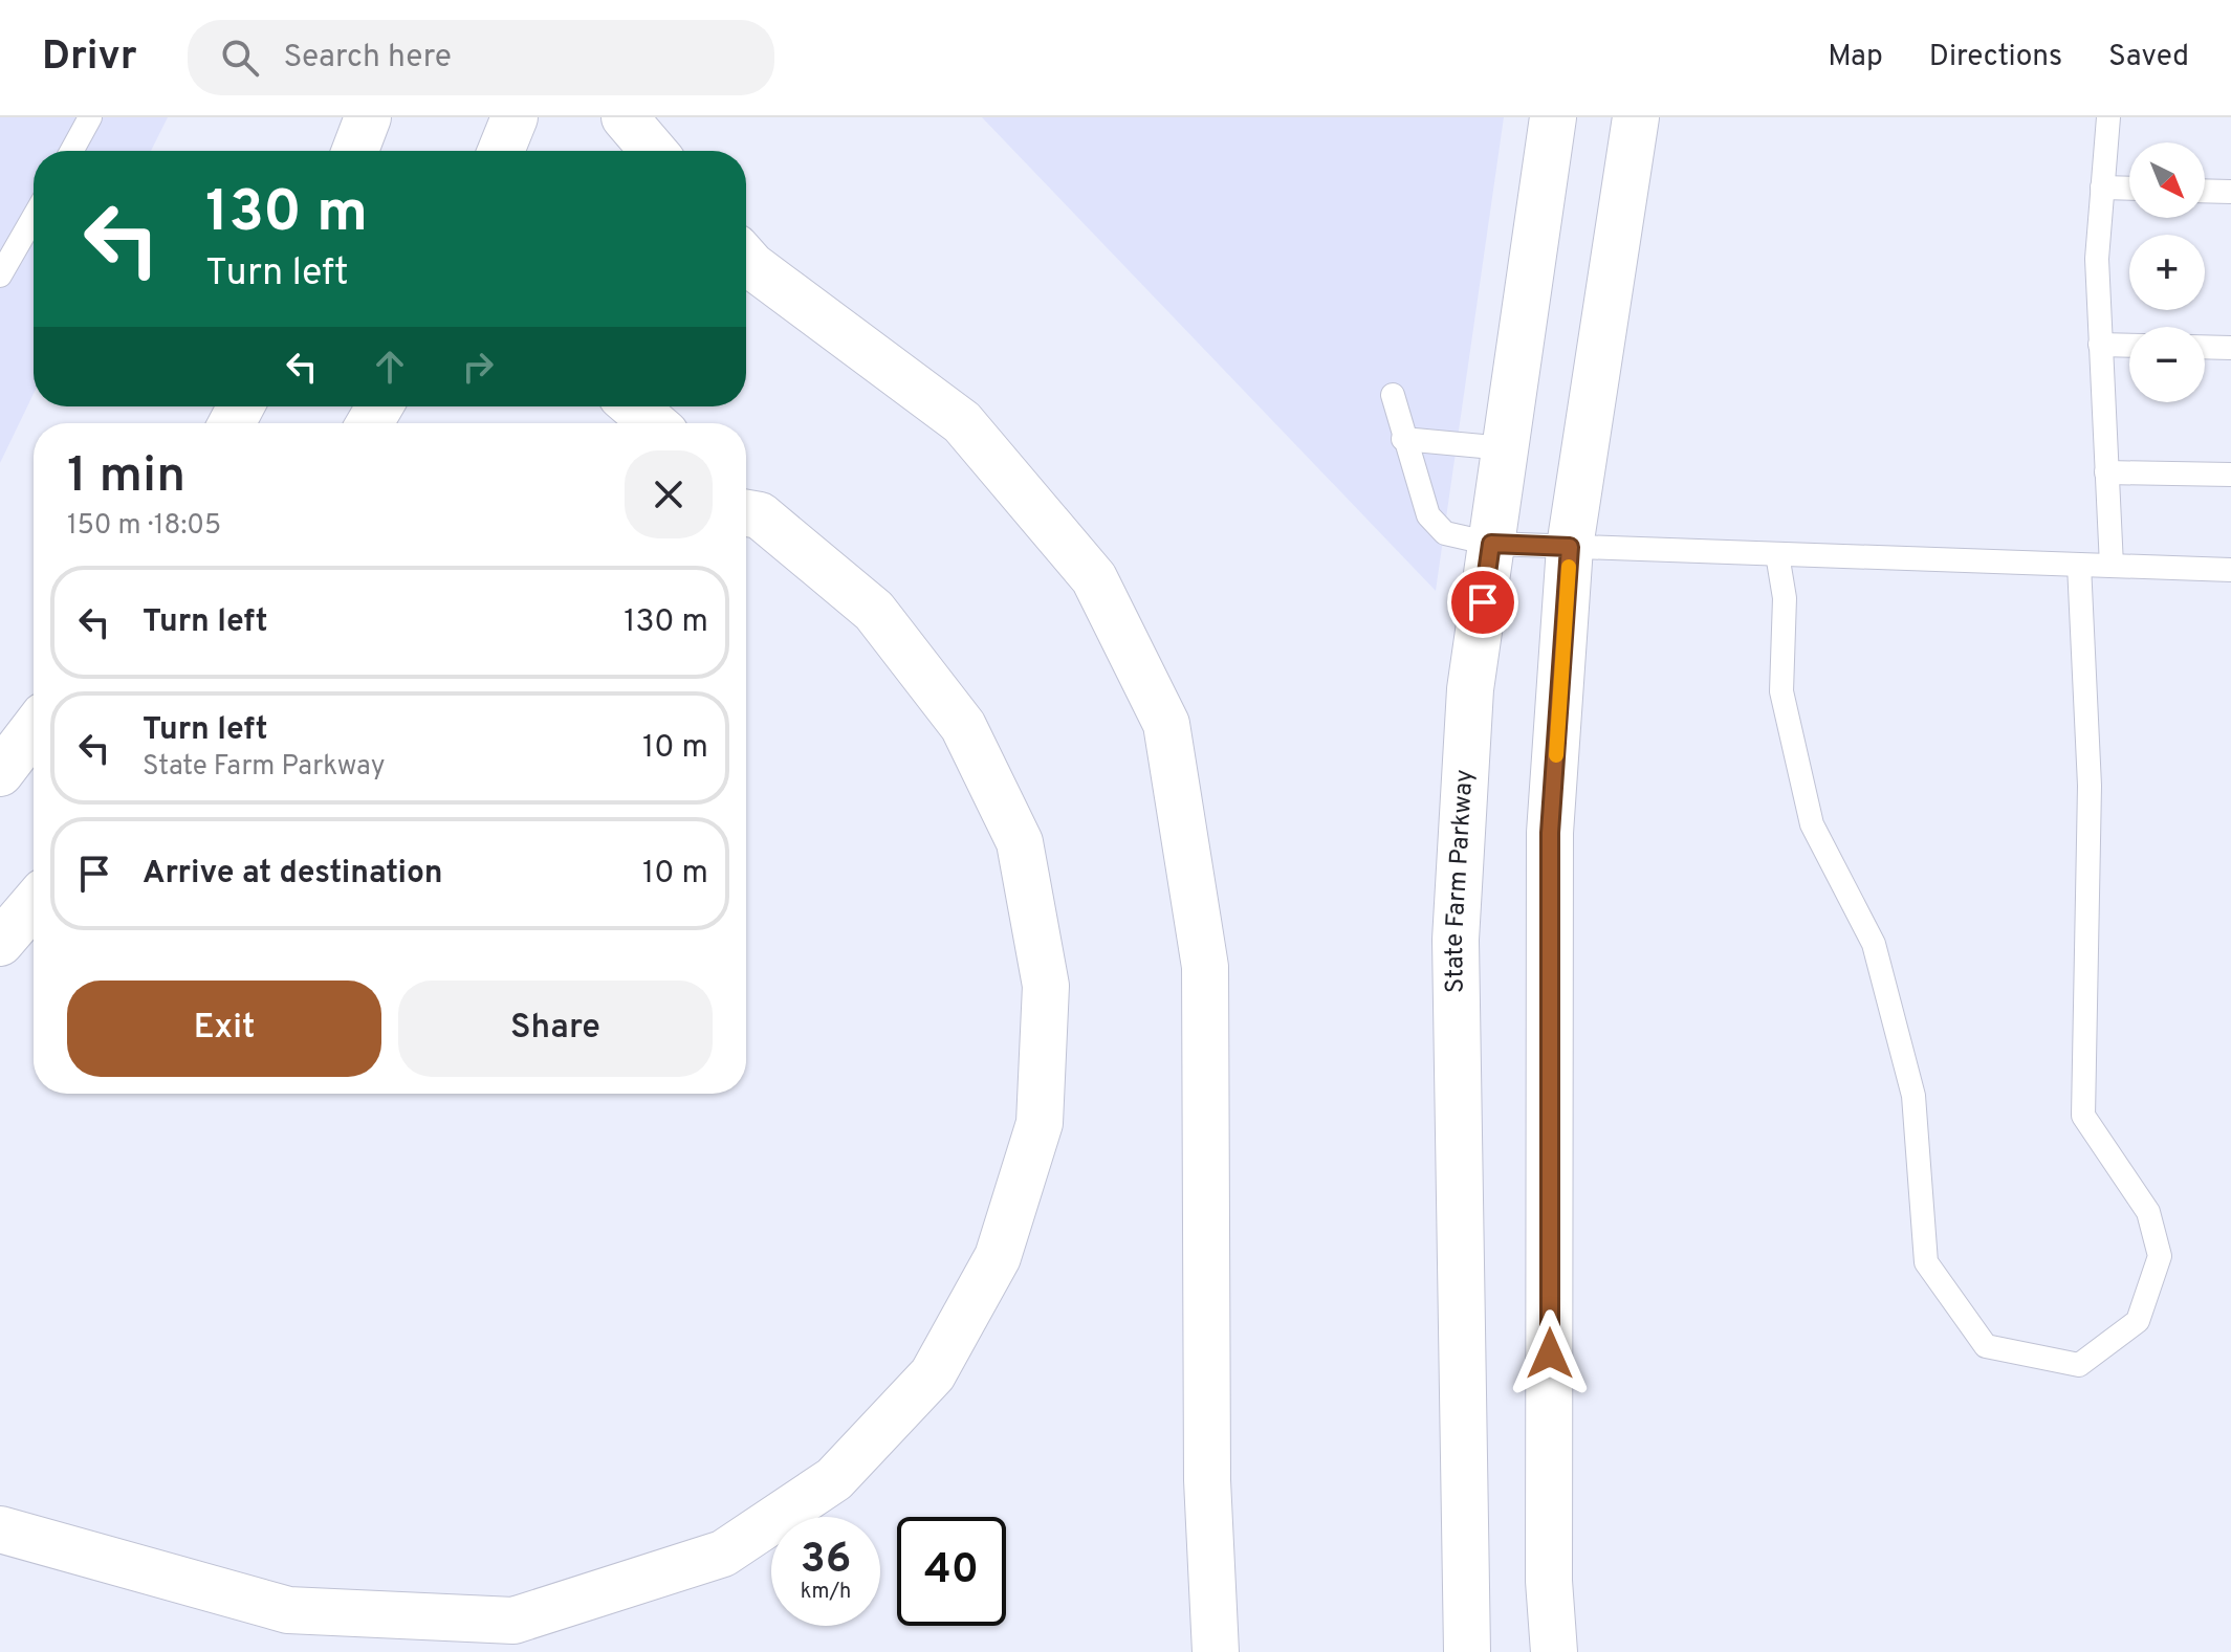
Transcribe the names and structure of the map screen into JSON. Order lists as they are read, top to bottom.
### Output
{
  "streets": {
    "main road": ["State Farm Parkway"]
  },
  "north": "bottom right",
  "page": {
    "header": "Drivr",
    "search": "Search here",
    "nav": ["Map", "Directions", "Saved"],
    "map_buttons": ["+", "−"],
    "turn": ["130 m", "Turn left"],
    "heading": ["1 min", "150 m · 18:05"],
    "list": [
      {
        "name": "Turn left",
        "value": "130 m"
      },
      {
        "name": "Turn left",
        "note": "State Farm Parkway",
        "value": "10 m"
      },
      {
        "name": "Arrive at destination",
        "value": "10 m"
      }
    ],
    "buttons": ["Exit", "Share"],
    "speed": "36 km/h",
    "limit": "40"
  }
}
